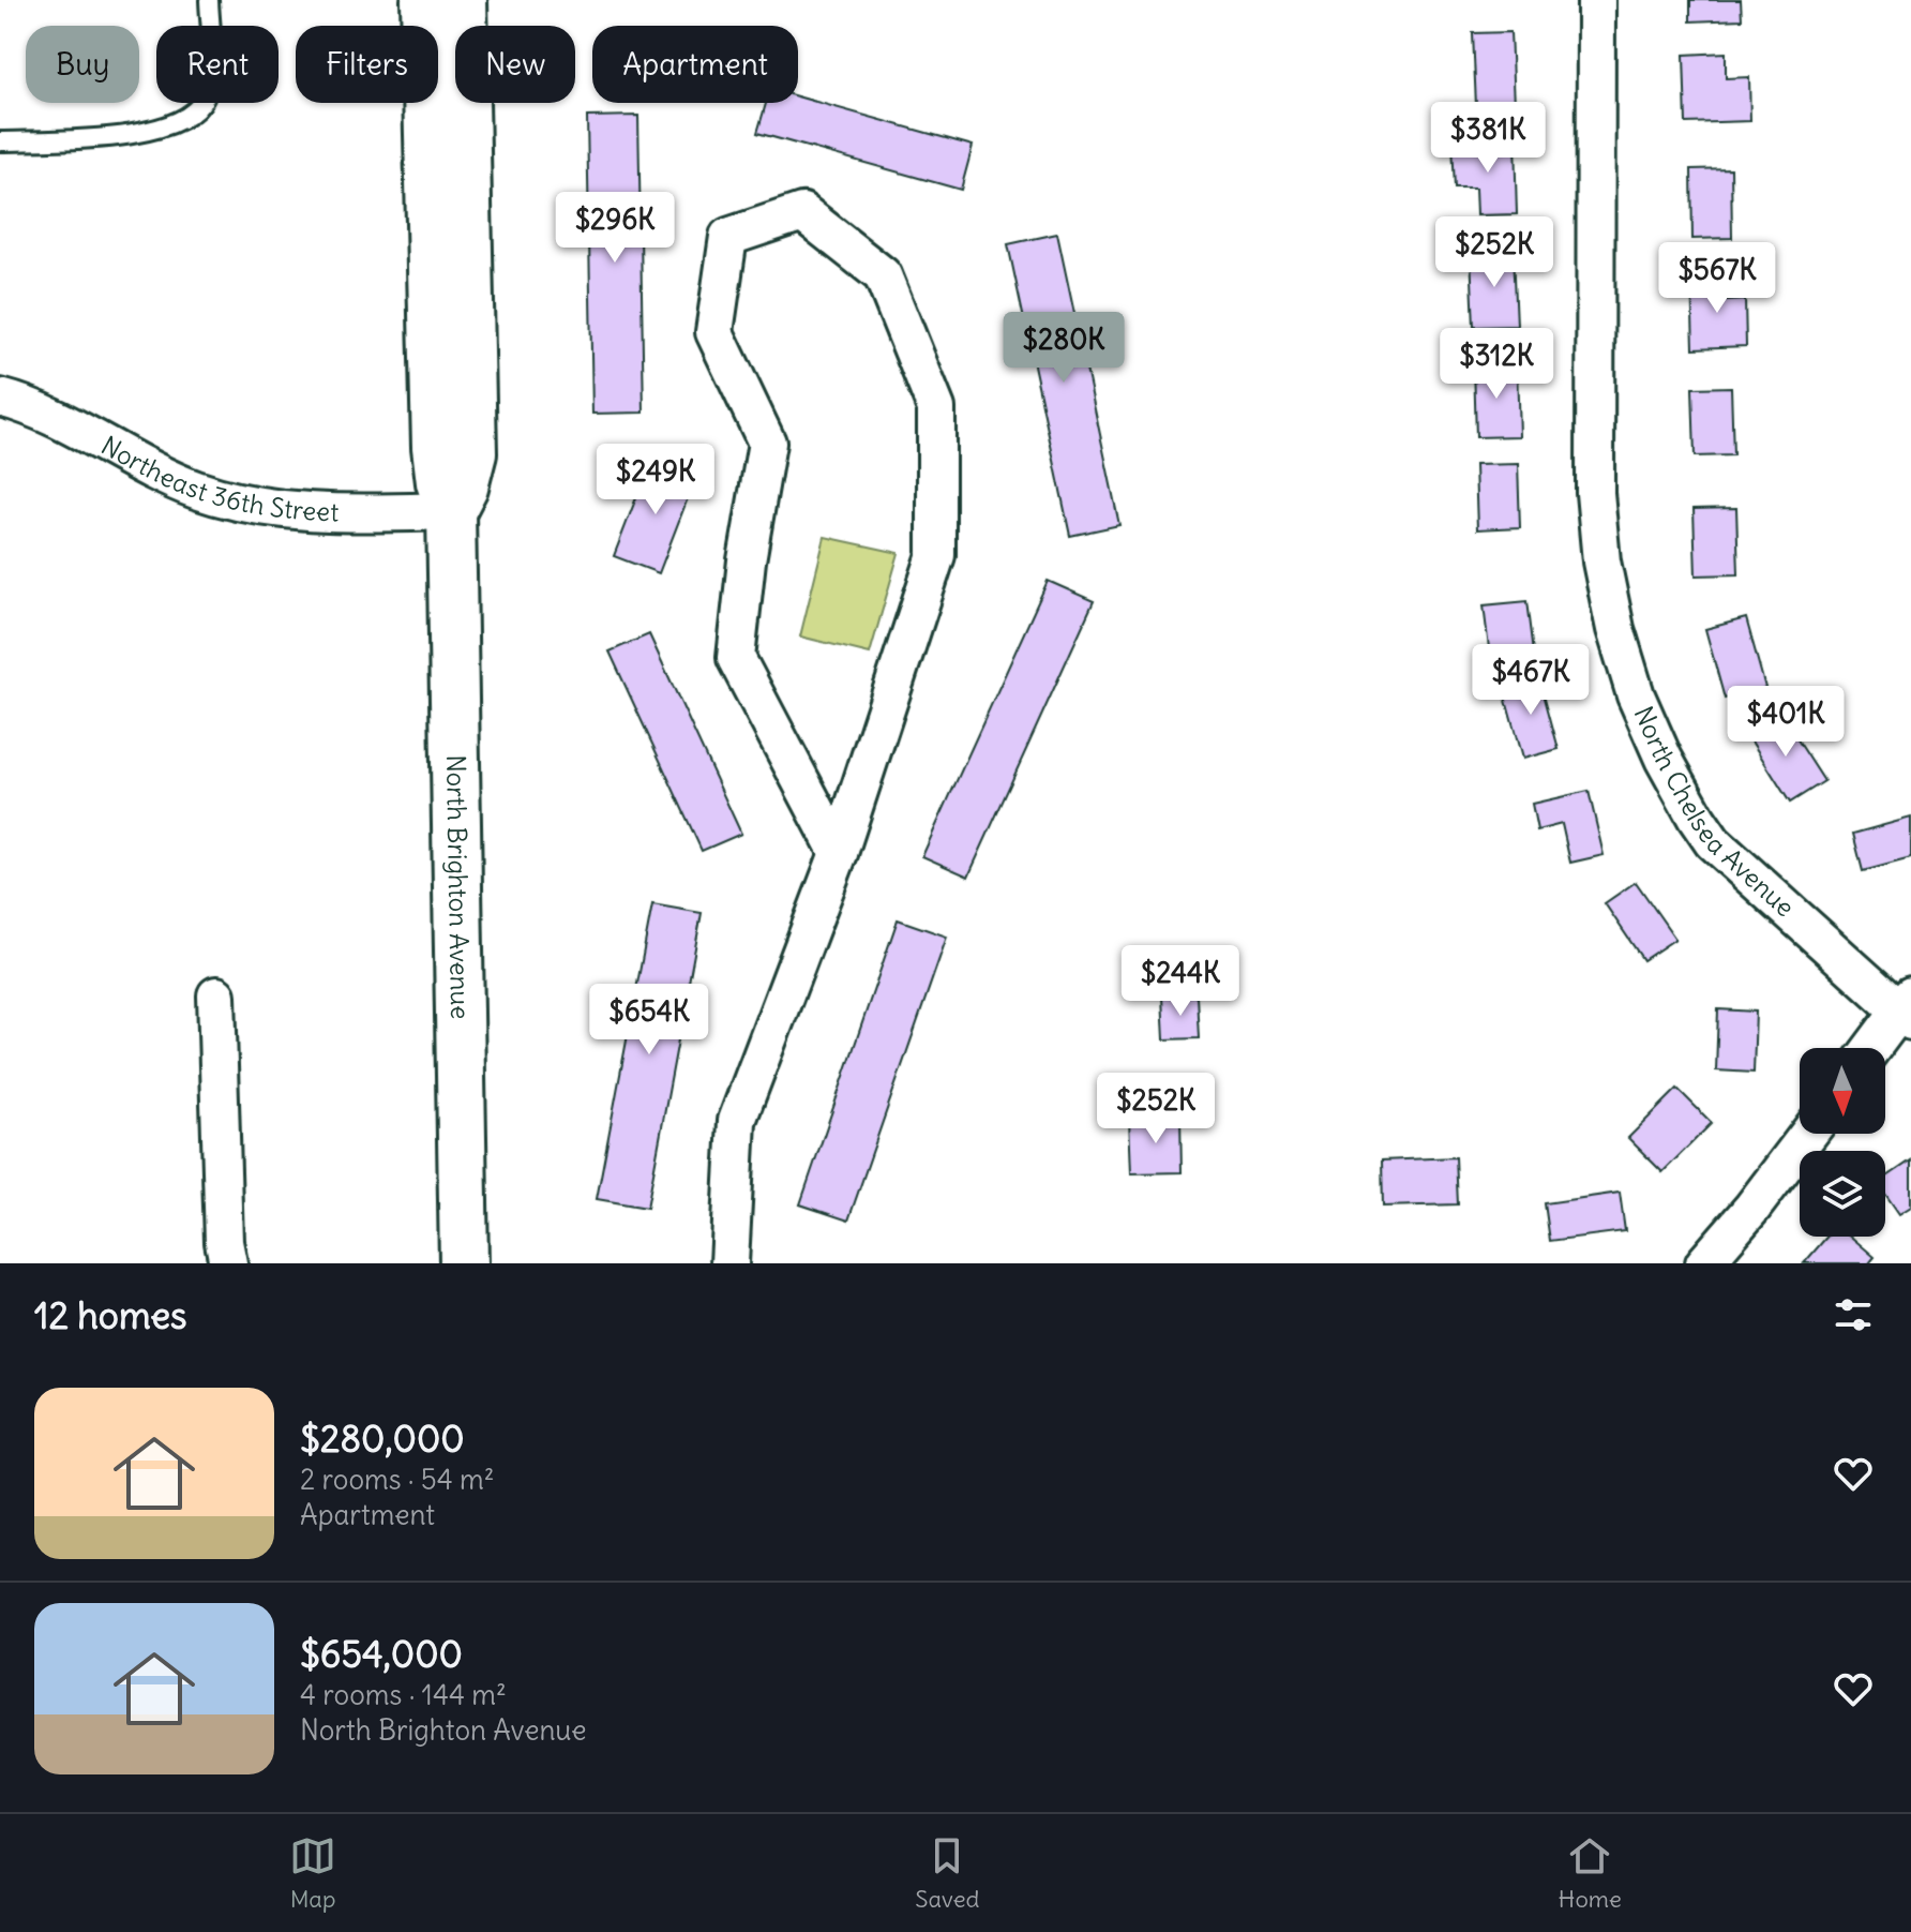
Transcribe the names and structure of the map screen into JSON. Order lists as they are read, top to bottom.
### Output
{
  "streets": {
    "main road": ["North Brighton Avenue"],
    "street": ["Northeast 36th Street", "North Chelsea Avenue"]
  },
  "crossings": [
    ["Northeast 36th Street", "North Brighton Avenue"]
  ],
  "north": "bottom",
  "page": {
    "chip": [
      "Buy",
      "Rent",
      "Filters",
      "New",
      "Apartment"
    ],
    "price": [
      "$381K",
      "$296K",
      "$252K",
      "$567K",
      "$280K",
      "$312K",
      "$249K",
      "$467K",
      "$401K",
      "$244K",
      "$654K",
      "$252K"
    ],
    "heading": "12 homes",
    "list": [
      {
        "name": "$280,000",
        "note": "2 rooms · 54 m² · Apartment"
      },
      {
        "name": "$654,000",
        "note": "4 rooms · 144 m² · North Brighton Avenue"
      }
    ],
    "tabs": ["Map", "Saved", "Home"]
  }
}
